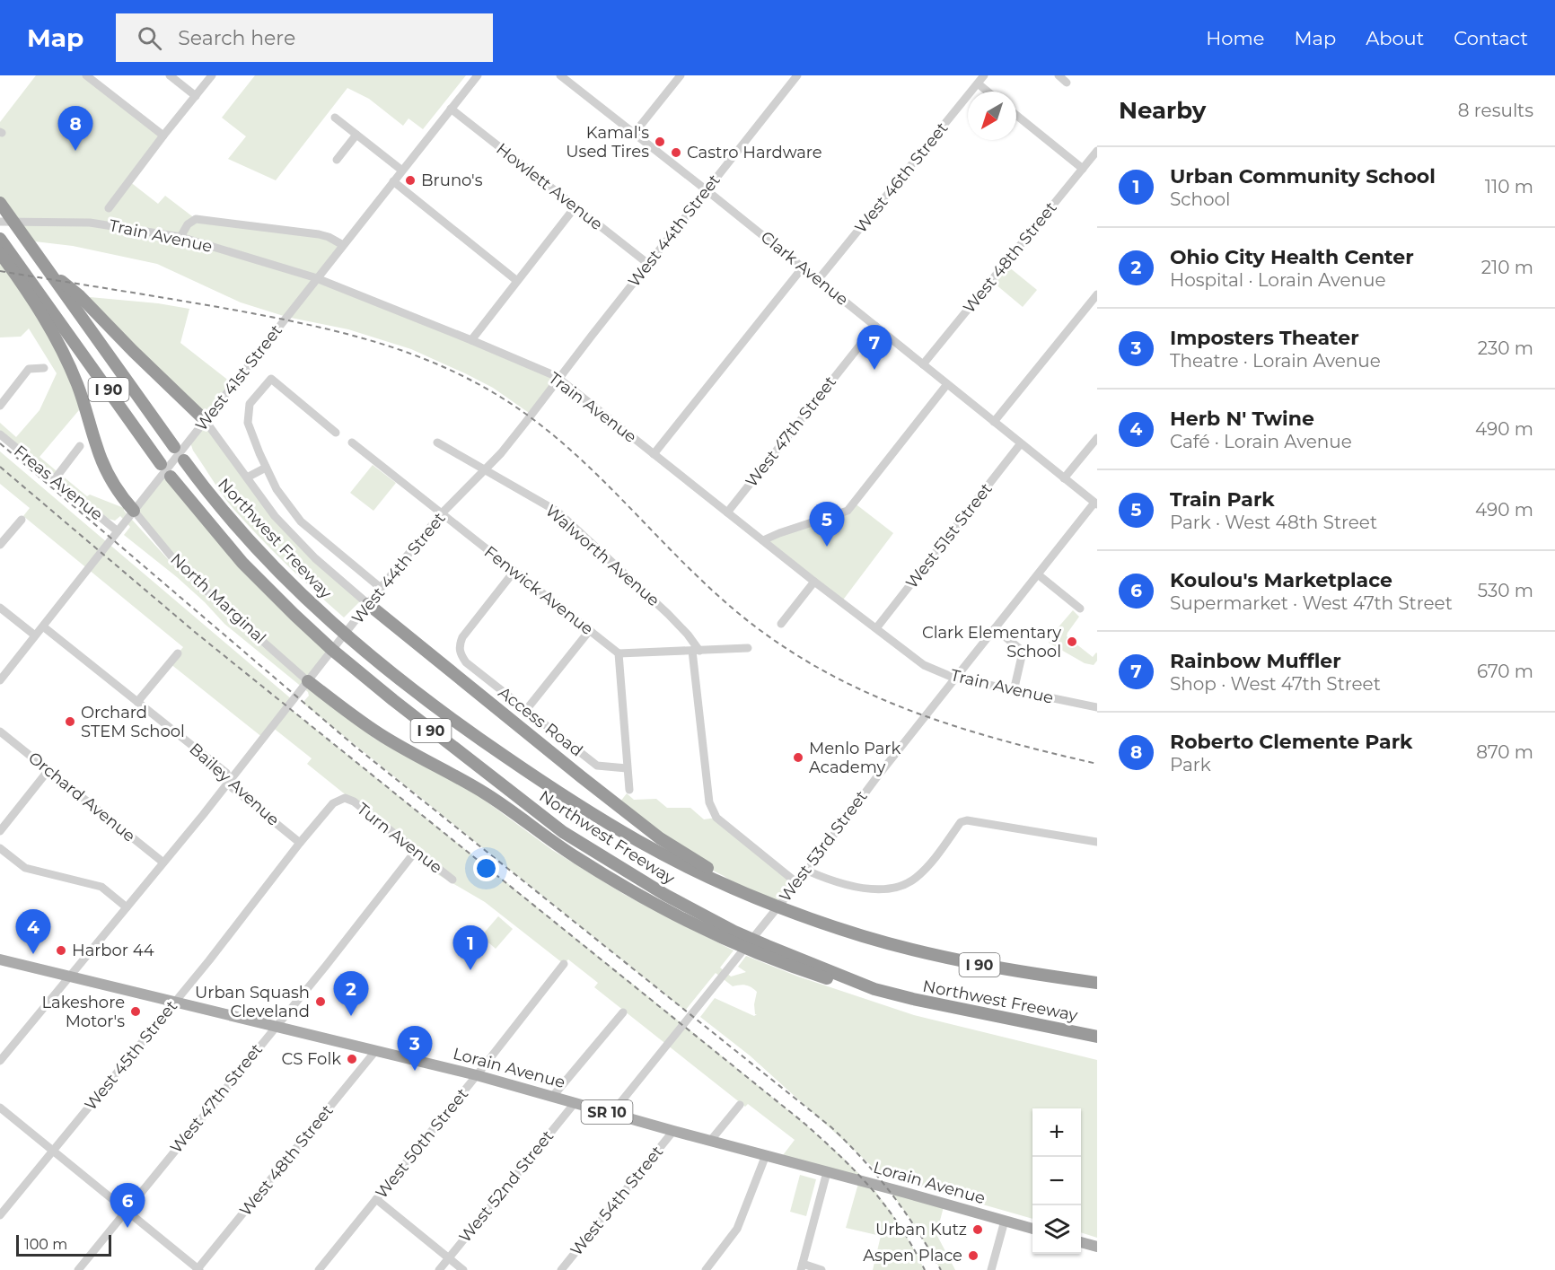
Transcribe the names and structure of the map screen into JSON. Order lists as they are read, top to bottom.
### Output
{
  "streets": {
    "highway": ["I 90", "Northwest Freeway"],
    "main road": ["Lorain Avenue", "SR 10"],
    "street": [
      "West 46th Street",
      "Howlett Avenue",
      "West 44th Street",
      "Train Avenue",
      "West 48th Street",
      "Clark Avenue",
      "West 41st Street",
      "West 47th Street",
      "Freas Avenue",
      "West 51st Street",
      "Walworth Avenue",
      "Fenwick Avenue",
      "North Marginal",
      "Access Road",
      "Bailey Avenue",
      "Orchard Avenue",
      "Turn Avenue",
      "West 53rd Street",
      "West 45th Street",
      "West 50th Street",
      "West 52nd Street",
      "West 54th Street"
    ]
  },
  "crossings": [
    ["West 46th Street", "Clark Avenue"],
    ["Howlett Avenue", "West 44th Street"],
    ["Howlett Avenue", "West 41st Street"],
    ["West 44th Street", "Clark Avenue"],
    ["West 44th Street", "Fenwick Avenue"],
    ["West 44th Street", "North Marginal"],
    ["West 44th Street", "Bailey Avenue"],
    ["West 44th Street", "Orchard Avenue"],
    ["West 44th Street", "Lorain Avenue"],
    ["Train Avenue", "West 47th Street"],
    ["Train Avenue", "West 51st Street"],
    ["West 48th Street", "Clark Avenue"],
    ["West 48th Street", "Lorain Avenue"],
    ["Clark Avenue", "West 47th Street"],
    ["Clark Avenue", "West 51st Street"],
    ["Clark Avenue", "West 53rd Street"],
    ["West 41st Street", "Freas Avenue"],
    ["West 41st Street", "North Marginal"],
    ["West 41st Street", "Bailey Avenue"],
    ["West 47th Street", "Turn Avenue"],
    ["West 47th Street", "Lorain Avenue"],
    ["Fenwick Avenue", "Access Road"],
    ["Bailey Avenue", "West 45th Street"],
    ["Turn Avenue", "West 45th Street"],
    ["West 53rd Street", "Lorain Avenue"],
    ["West 45th Street", "Lorain Avenue"],
    ["Lorain Avenue", "West 50th Street"],
    ["Lorain Avenue", "West 52nd Street"],
    ["Lorain Avenue", "West 54th Street"]
  ],
  "places": [
    "Kamal's Used Tires",
    "Castro Hardware",
    "Bruno's",
    "Clark Elementary School",
    "Orchard STEM School",
    "Menlo Park Academy",
    "Harbor 44",
    "Urban Squash Cleveland",
    "Lakeshore Motor's",
    "CS Folk",
    "Urban Kutz",
    "Aspen Place"
  ],
  "scale_bar": "100 m",
  "north": "bottom left",
  "page": {
    "header": "Map",
    "search": "Search here",
    "nav": [
      "Home",
      "Map",
      "About",
      "Contact"
    ],
    "heading": ["Nearby", "8 results"],
    "pins": [
      "8",
      "7",
      "5",
      "4",
      "1",
      "2",
      "3",
      "6"
    ],
    "list": [
      {
        "mark": "1",
        "name": "Urban Community School",
        "note": "School",
        "value": "110 m"
      },
      {
        "mark": "2",
        "name": "Ohio City Health Center",
        "note": "Hospital · Lorain Avenue",
        "value": "210 m"
      },
      {
        "mark": "3",
        "name": "Imposters Theater",
        "note": "Theatre · Lorain Avenue",
        "value": "230 m"
      },
      {
        "mark": "4",
        "name": "Herb N' Twine",
        "note": "Café · Lorain Avenue",
        "value": "490 m"
      },
      {
        "mark": "5",
        "name": "Train Park",
        "note": "Park · West 48th Street",
        "value": "490 m"
      },
      {
        "mark": "6",
        "name": "Koulou's Marketplace",
        "note": "Supermarket · West 47th Street",
        "value": "530 m"
      },
      {
        "mark": "7",
        "name": "Rainbow Muffler",
        "note": "Shop · West 47th Street",
        "value": "670 m"
      },
      {
        "mark": "8",
        "name": "Roberto Clemente Park",
        "note": "Park",
        "value": "870 m"
      }
    ],
    "map_buttons": ["+", "−"],
    "scale": "100 m"
  }
}
